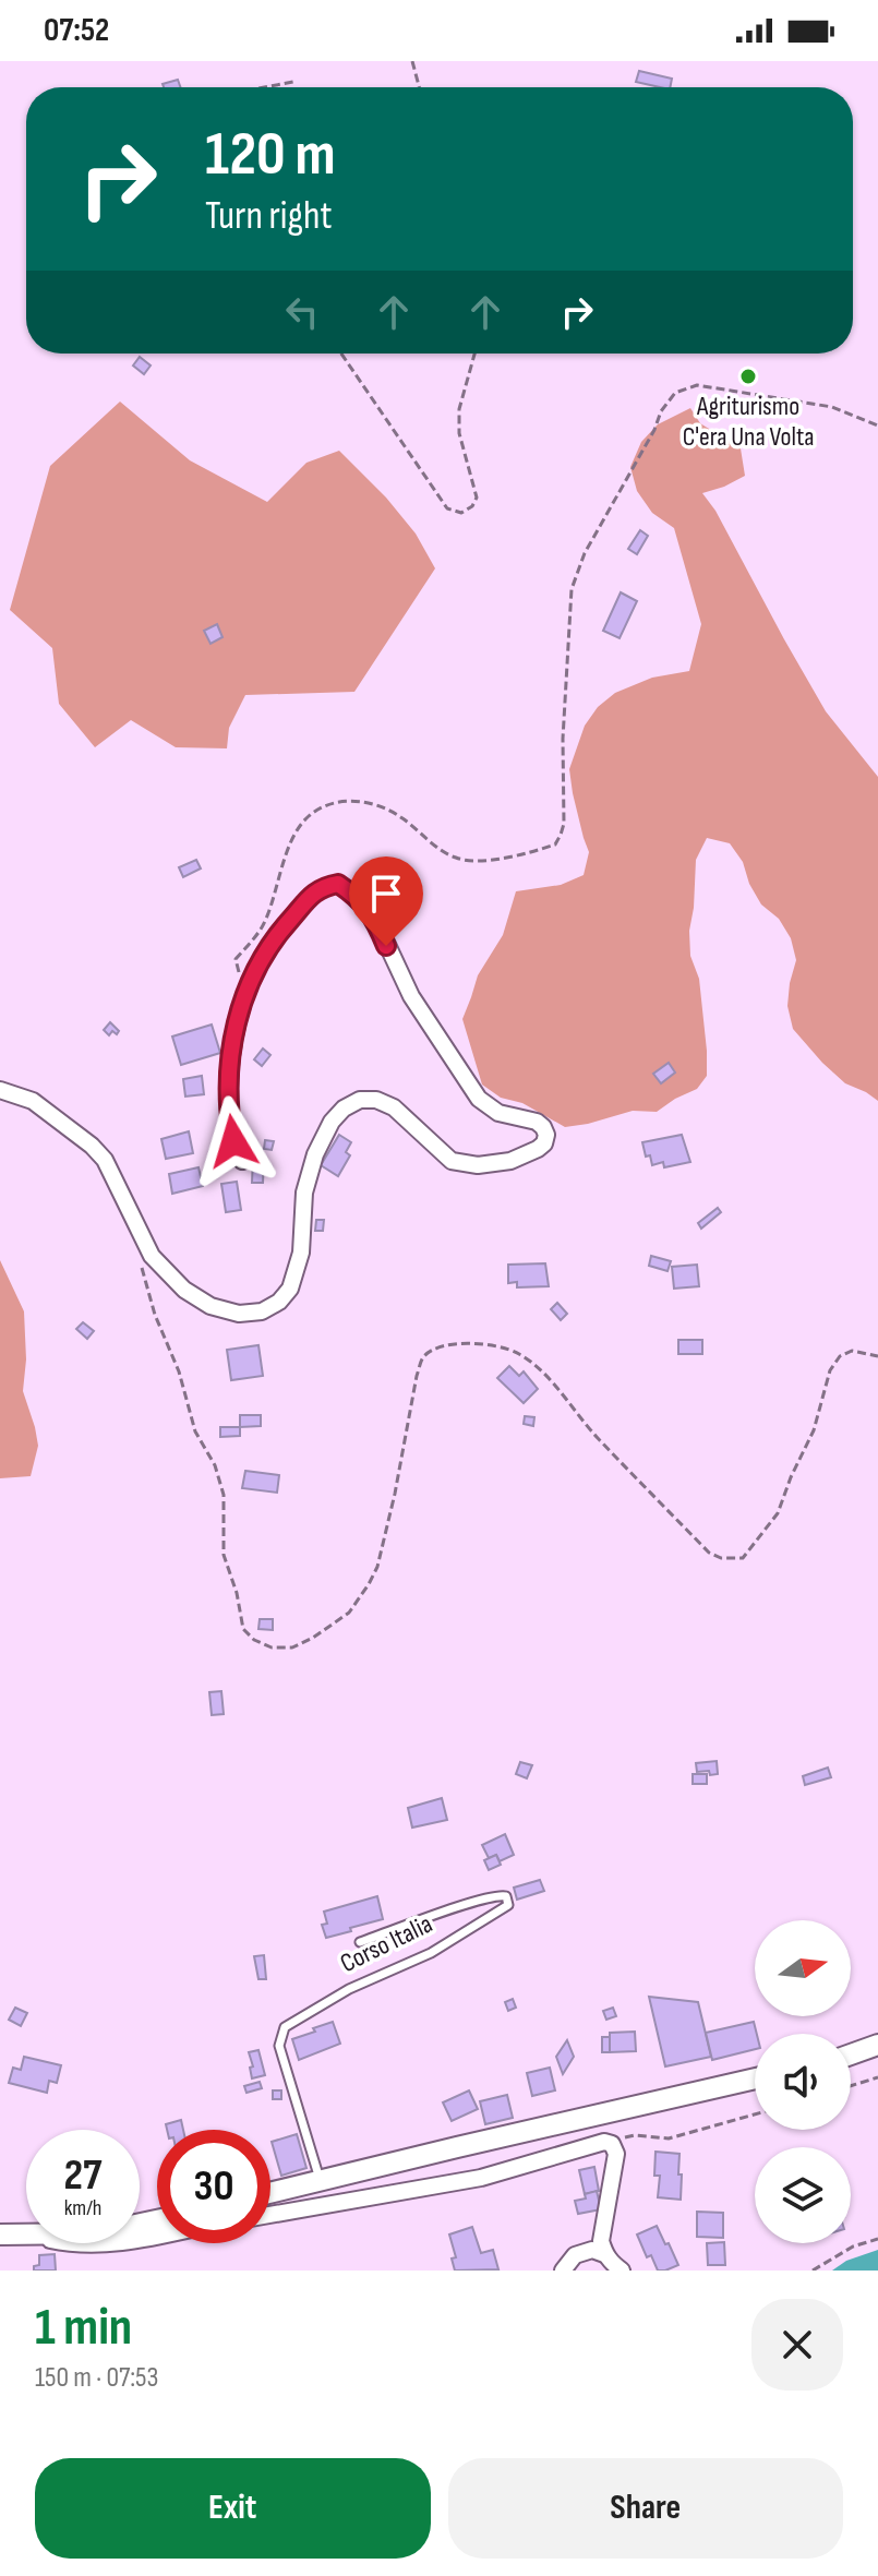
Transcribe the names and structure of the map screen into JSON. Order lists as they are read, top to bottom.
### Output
{
  "streets": {
    "lane": ["Corso Italia"]
  },
  "places": ["Agriturismo C'era Una Volta"],
  "north": "right",
  "page": {
    "status": "07:52",
    "turn": ["120 m", "Turn right"],
    "speed": "27 km/h",
    "limit": "30",
    "heading": ["1 min", "150 m · 07:53"],
    "buttons": ["Exit", "Share"]
  }
}
